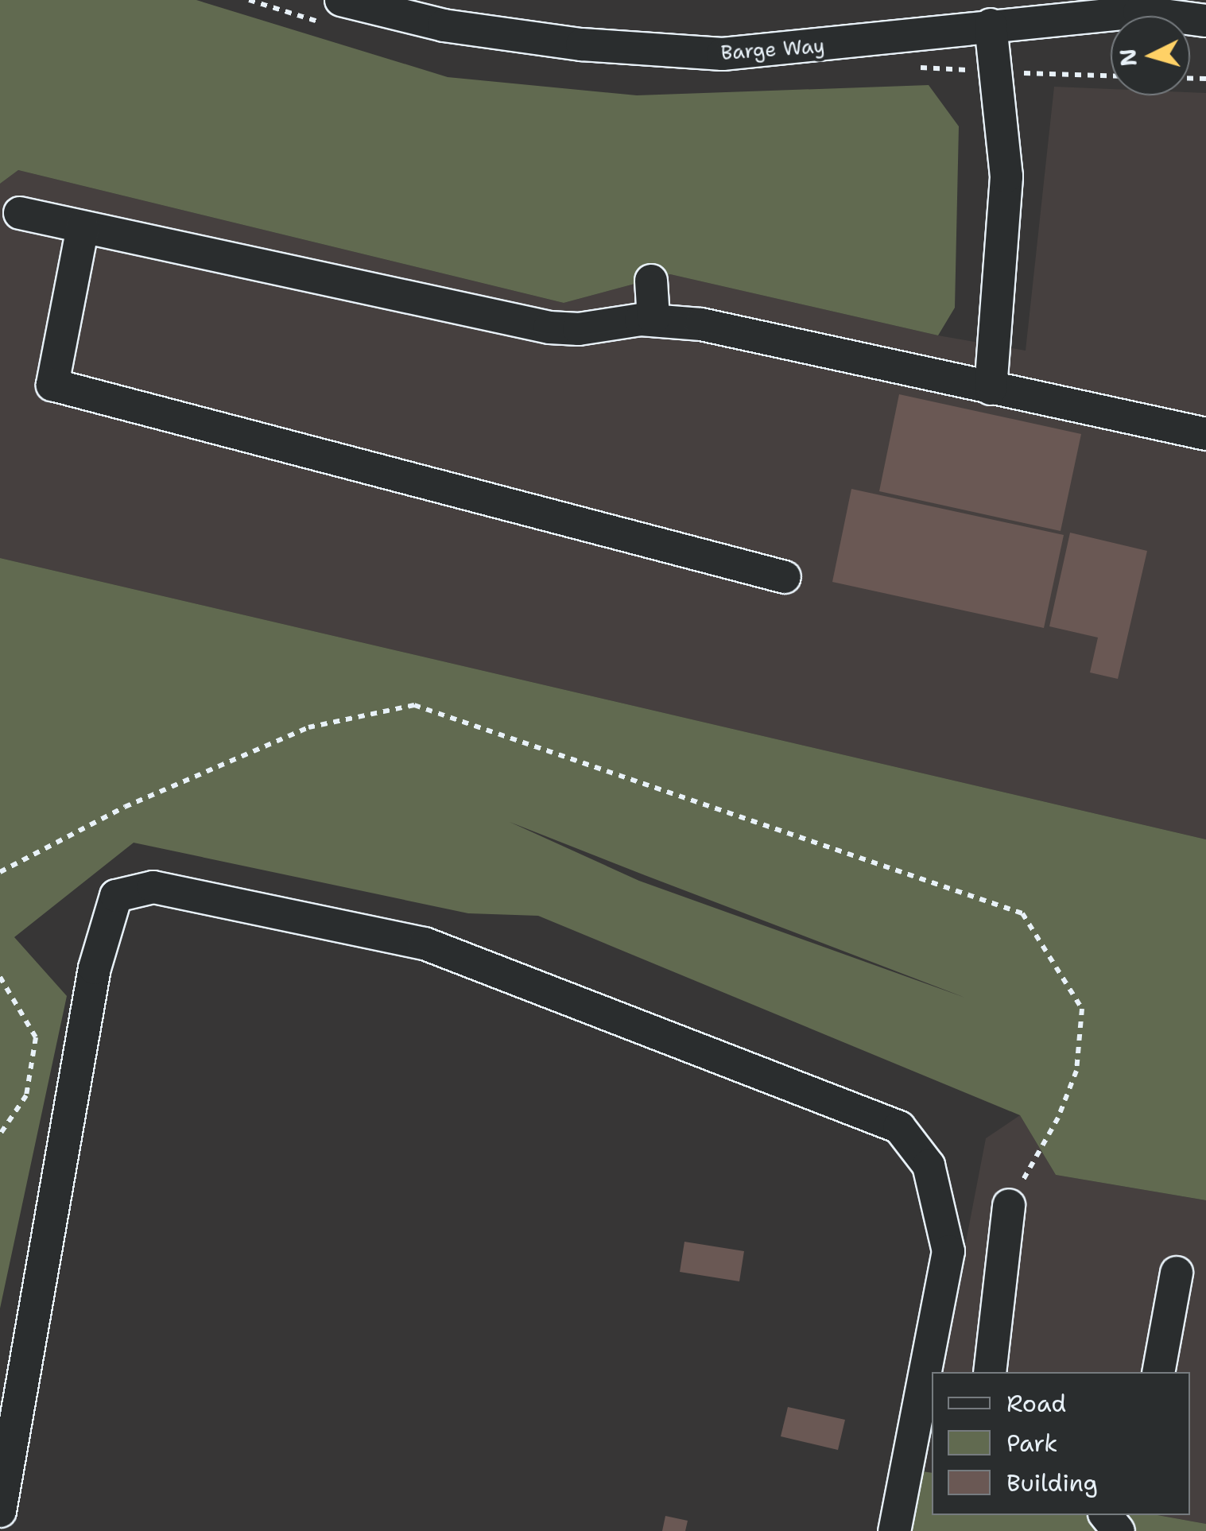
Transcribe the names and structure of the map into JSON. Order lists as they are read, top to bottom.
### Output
{
  "streets": {
    "street": ["Barge Way"]
  },
  "legend": ["Road", "Park", "Building"],
  "north": "left"
}
